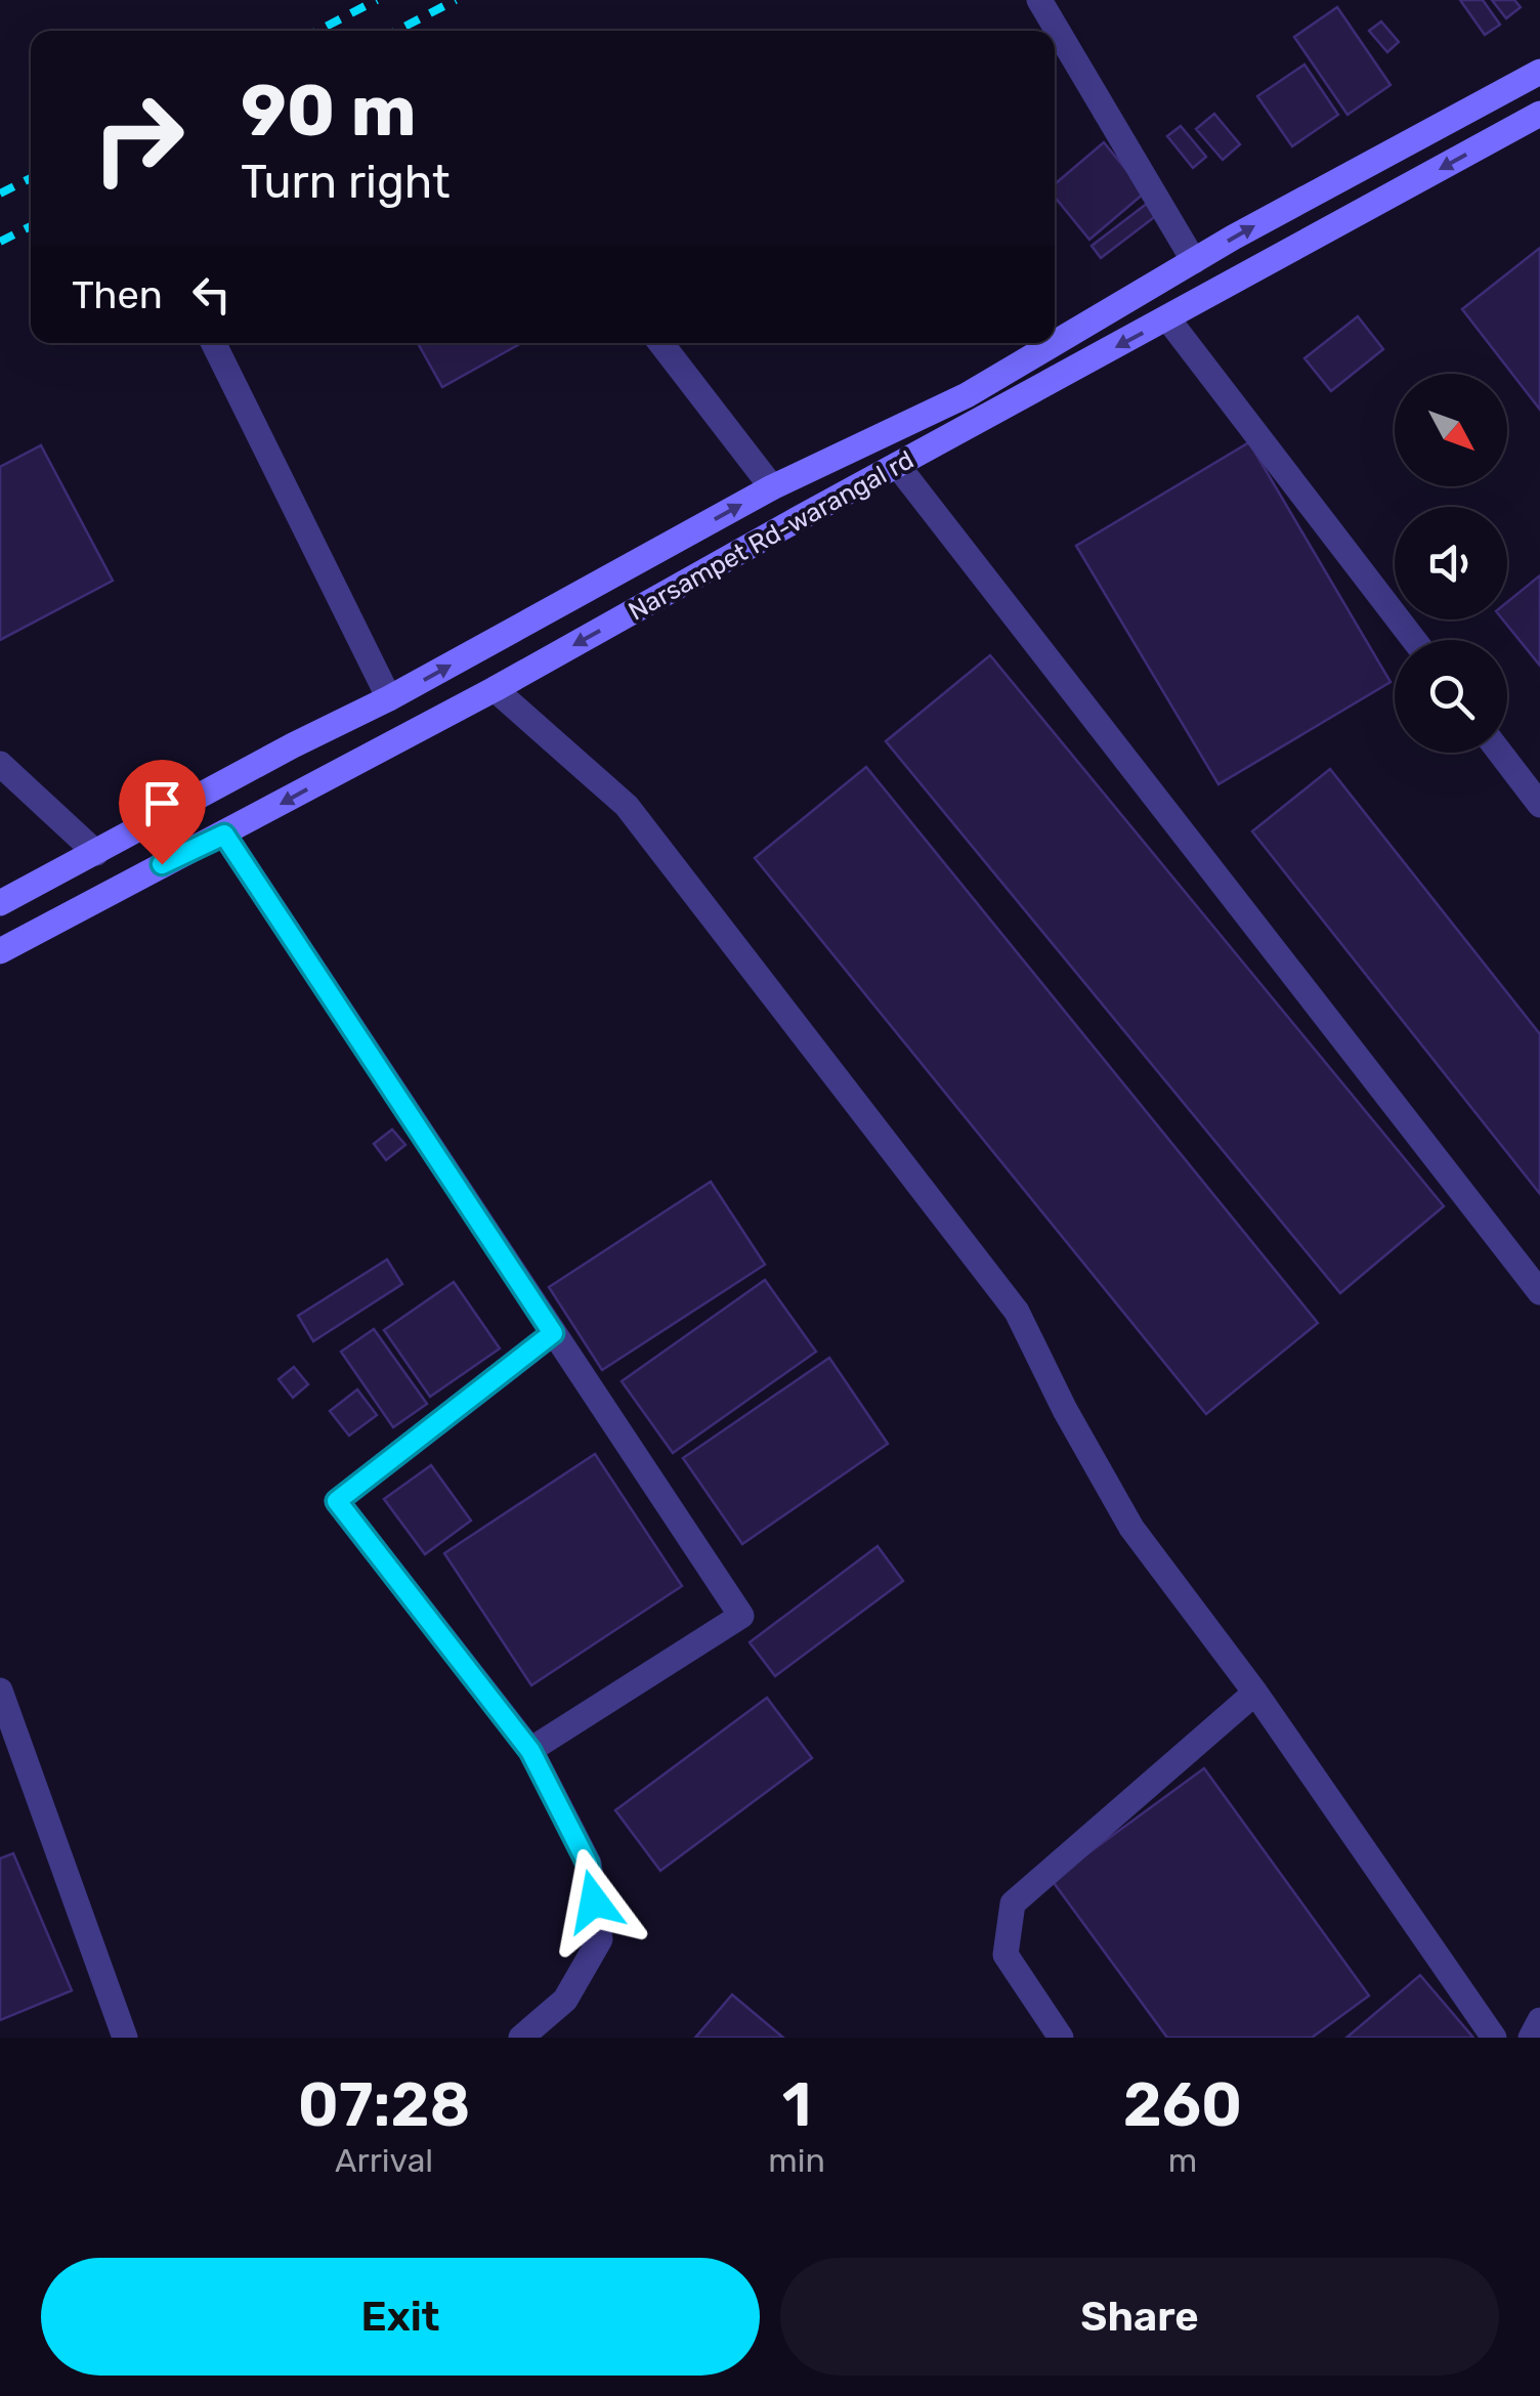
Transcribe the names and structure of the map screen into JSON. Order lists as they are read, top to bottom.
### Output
{
  "streets": {
    "main road": ["Narsampet Rd-warangal rd"]
  },
  "north": "bottom right",
  "page": {
    "turn": ["90 m", "Turn right"],
    "then": "Then",
    "eta": [
      "07:28",
      "Arrival",
      "1",
      "min",
      "260",
      "m"
    ],
    "buttons": ["Exit", "Share"]
  }
}
